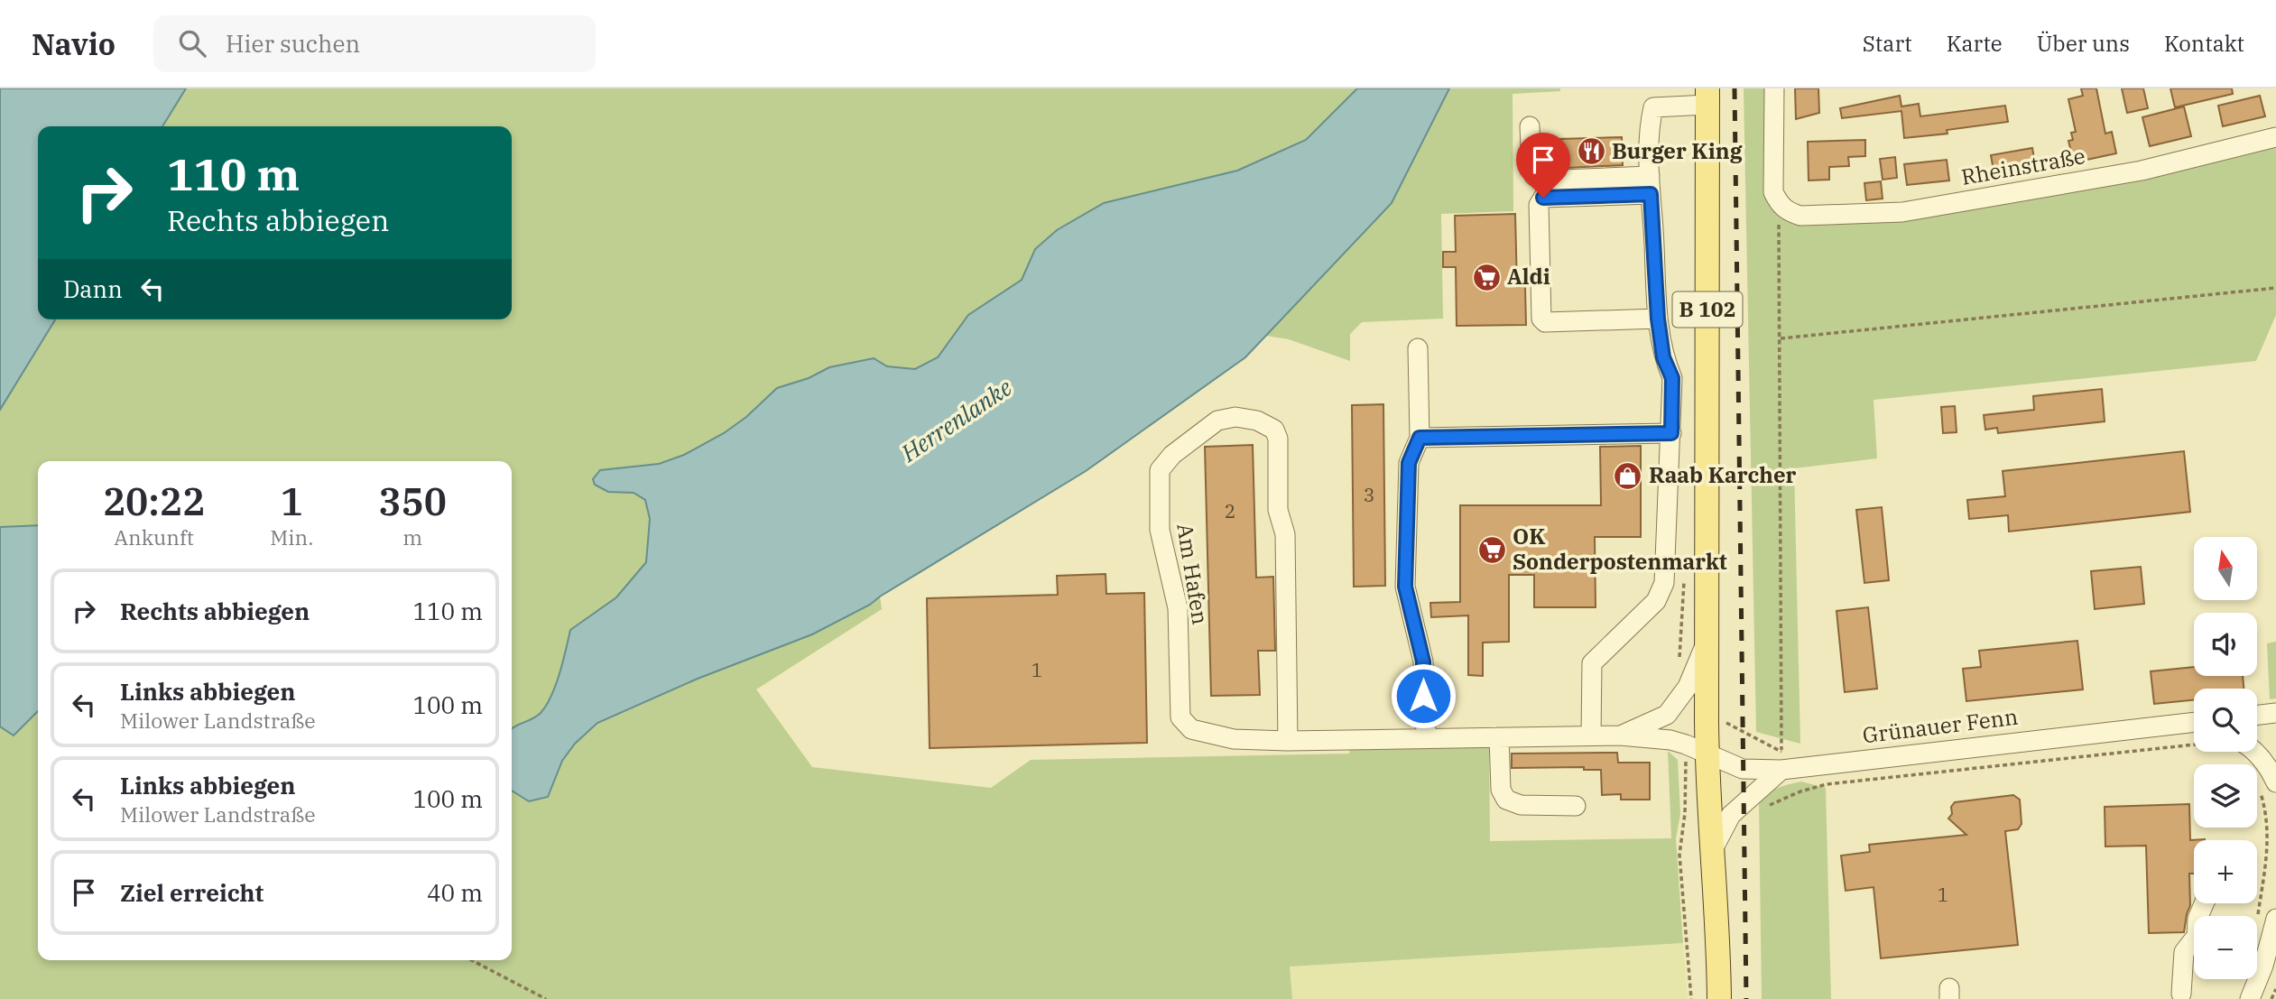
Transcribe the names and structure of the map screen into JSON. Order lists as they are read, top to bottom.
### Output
{
  "streets": {
    "main road": ["B 102"],
    "street": ["Rheinstraße", "Am Hafen", "Grünauer Fenn"]
  },
  "crossings": [
    ["B 102", "Am Hafen"],
    ["B 102", "Grünauer Fenn"],
    ["Am Hafen", "Grünauer Fenn"]
  ],
  "water": ["Herrenlanke"],
  "places": {
    "restaurant": ["Burger King"],
    "supermarket": ["Aldi", "OK Sonderpostenmarkt"],
    "shop": ["Raab Karcher"]
  },
  "house_numbers": [
    "3",
    "2",
    "1",
    "1"
  ],
  "north": "top",
  "page": {
    "header": "Navio",
    "search": "Hier suchen",
    "nav": [
      "Start",
      "Karte",
      "Über uns",
      "Kontakt"
    ],
    "turn": ["110 m", "Rechts abbiegen"],
    "then": "Dann",
    "eta": [
      "20:22",
      "Ankunft",
      "1",
      "Min.",
      "350",
      "m"
    ],
    "map_buttons": ["+", "−"],
    "list": [
      {
        "name": "Rechts abbiegen",
        "value": "110 m"
      },
      {
        "name": "Links abbiegen",
        "note": "Milower Landstraße",
        "value": "100 m"
      },
      {
        "name": "Links abbiegen",
        "note": "Milower Landstraße",
        "value": "100 m"
      },
      {
        "name": "Ziel erreicht",
        "value": "40 m"
      }
    ]
  }
}
